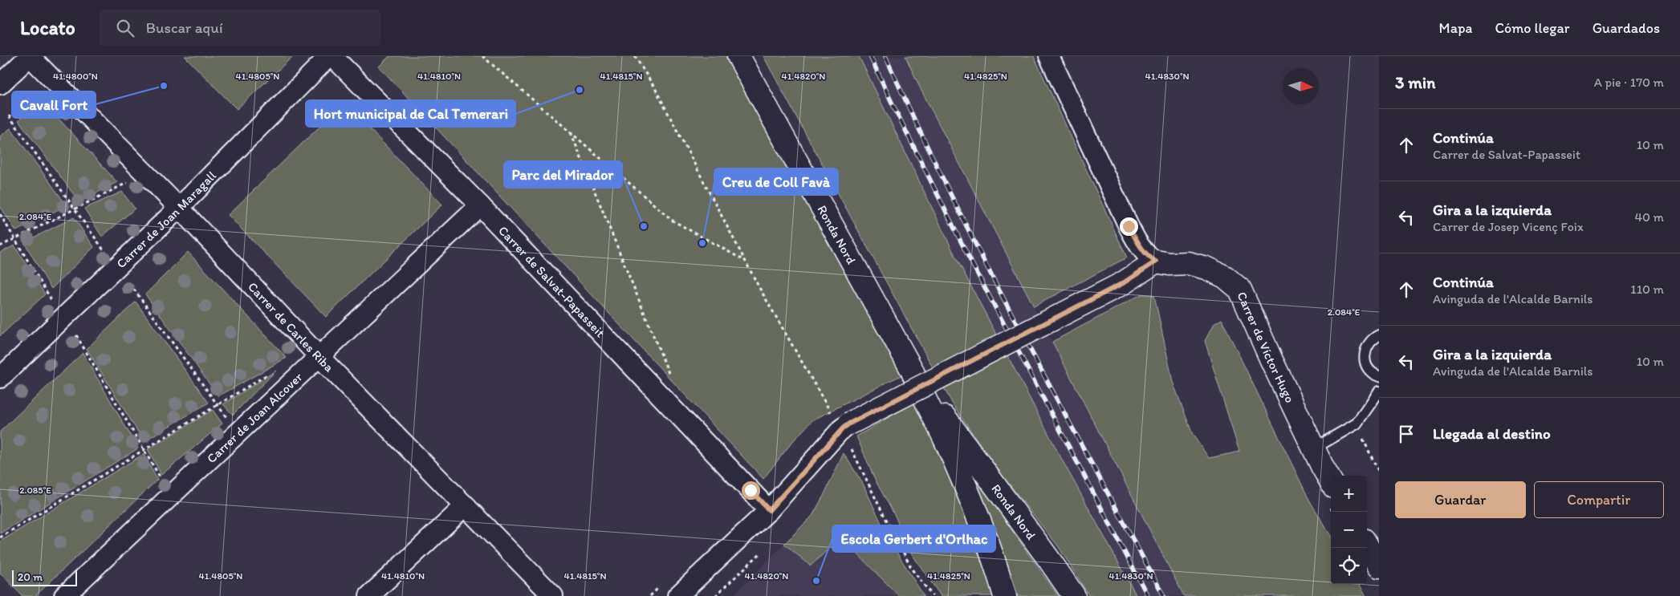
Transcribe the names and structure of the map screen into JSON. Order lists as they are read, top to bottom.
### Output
{
  "streets": {
    "main road": ["Ronda Nord", "Carrer de Víctor Hugo"],
    "street": [
      "Carrer de Joan Maragall",
      "Carrer de Salvat-Papasseit",
      "Carrer de Carles Riba",
      "Carrer de Joan Alcover"
    ]
  },
  "crossings": [
    ["Carrer de Joan Maragall", "Carrer de Carles Riba"],
    ["Carrer de Salvat-Papasseit", "Carrer de Joan Alcover"],
    ["Carrer de Carles Riba", "Carrer de Joan Alcover"]
  ],
  "places": [
    "Cavall Fort",
    "Hort municipal de Cal Temerari",
    "Parc del Mirador",
    "Creu de Coll Favà",
    "Escola Gerbert d'Orlhac"
  ],
  "scale_bar": "20 m",
  "north": "right",
  "page": {
    "header": "Locato",
    "search": "Buscar aquí",
    "nav": ["Mapa", "Cómo llegar", "Guardados"],
    "heading": ["3 min", "A pie · 170 m"],
    "list": [
      ["Continúa", "Carrer de Salvat-Papasseit", "10 m"],
      ["Gira a la izquierda", "Carrer de Josep Vicenç Foix", "40 m"],
      ["Continúa", "Avinguda de l'Alcalde Barnils", "110 m"],
      ["Gira a la izquierda", "Avinguda de l'Alcalde Barnils", "10 m"],
      "Llegada al destino"
    ],
    "buttons": ["Guardar", "Compartir"],
    "map_buttons": ["+", "−"],
    "scale": "20 m"
  },
  "coordinates": [
    "41.4800°N",
    "41.4805°N",
    "41.4810°N",
    "41.4815°N",
    "41.4820°N",
    "41.4825°N",
    "41.4830°N",
    "2.084°E",
    "2.085°E"
  ]
}
